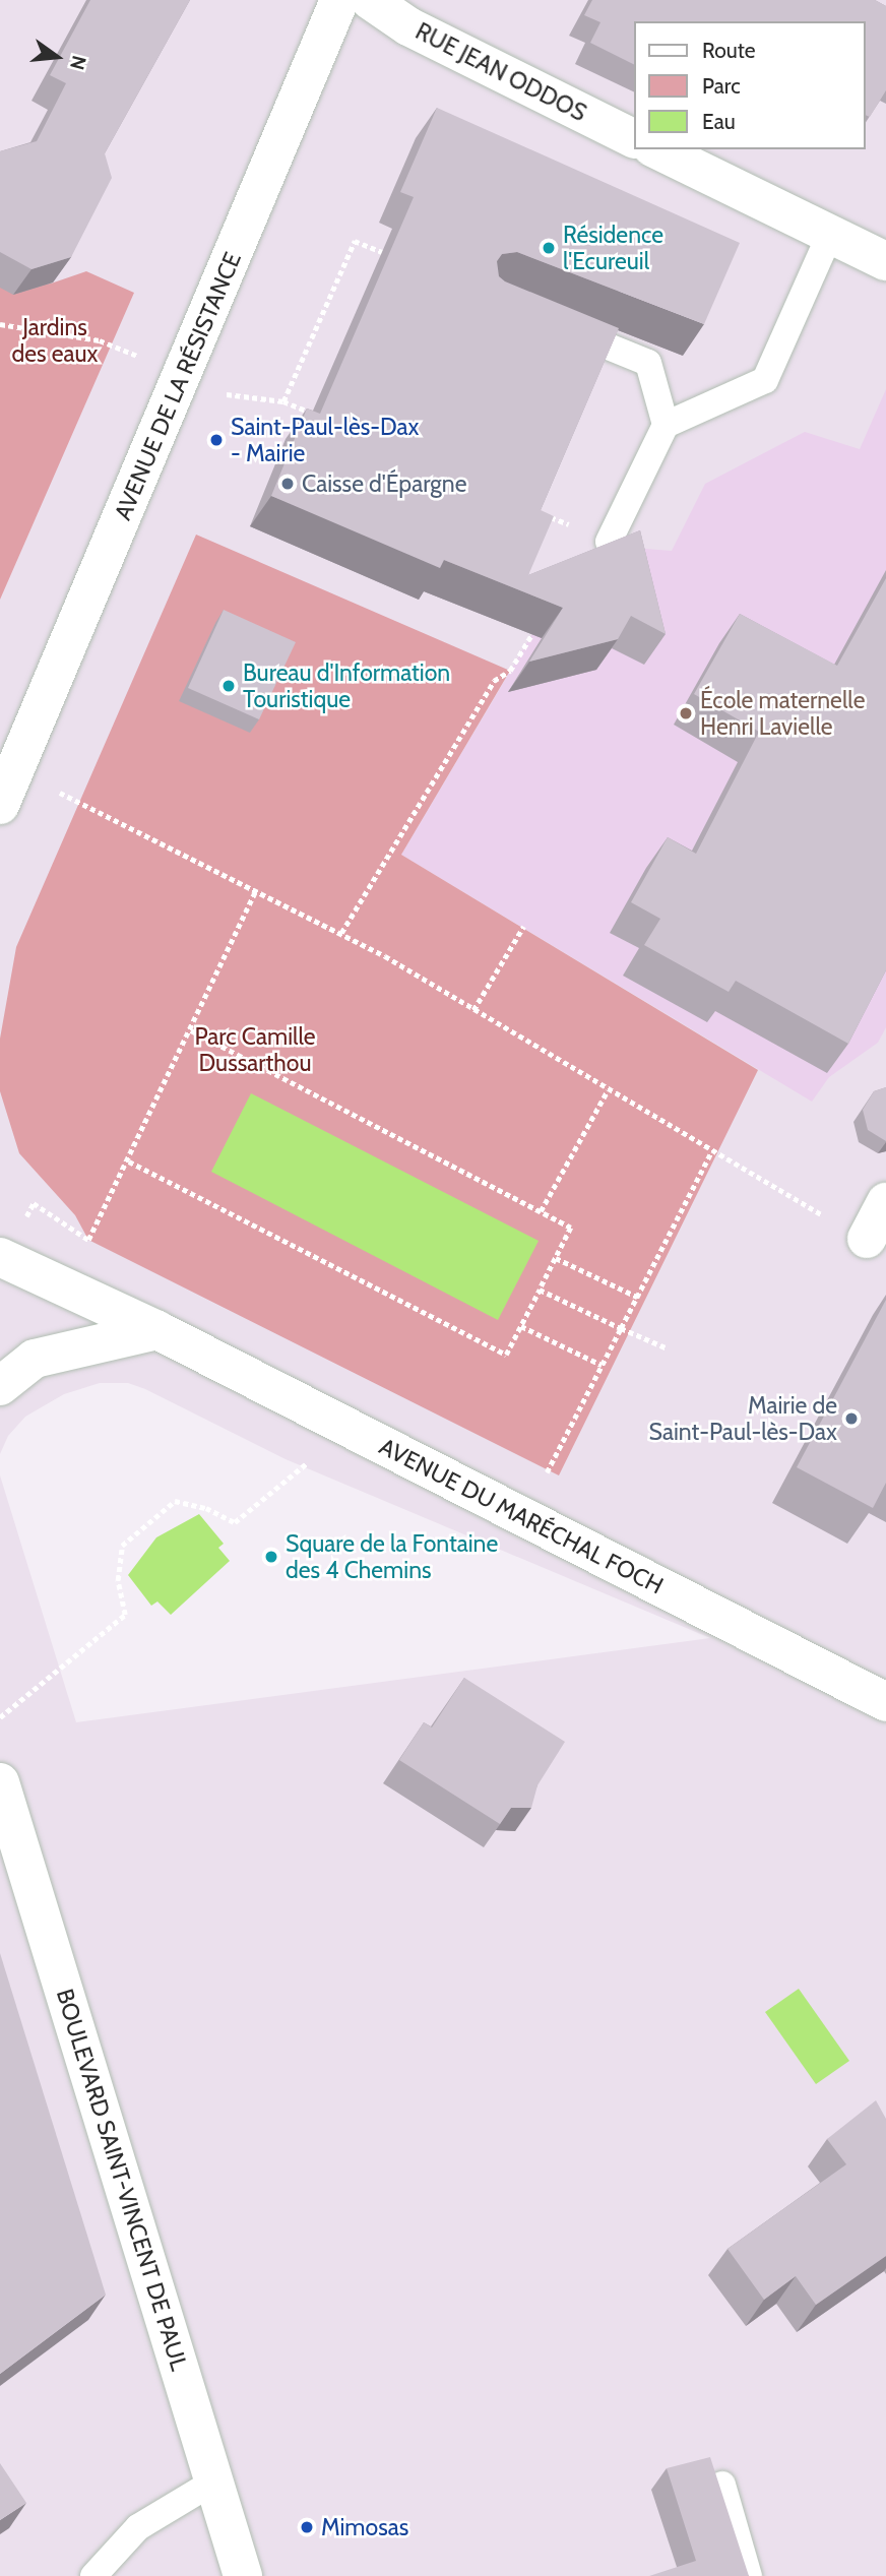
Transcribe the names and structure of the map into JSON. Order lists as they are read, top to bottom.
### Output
{
  "streets": {
    "main road": [
      "RUE JEAN ODDOS",
      "AVENUE DE LA RÉSISTANCE",
      "AVENUE DU MARÉCHAL FOCH",
      "BOULEVARD SAINT-VINCENT DE PAUL"
    ]
  },
  "parks": ["Jardins des eaux", "Parc Camille Dussarthou"],
  "places": [
    "Résidence l'Ecureuil",
    "Saint-Paul-lès-Dax - Mairie",
    "Caisse d'Épargne",
    "Bureau d'Information Touristique",
    "École maternelle Henri Lavielle",
    "Mairie de Saint-Paul-lès-Dax",
    "Square de la Fontaine des 4 Chemins",
    "Mimosas"
  ],
  "legend": ["Route", "Parc", "Eau"],
  "north": "right"
}
